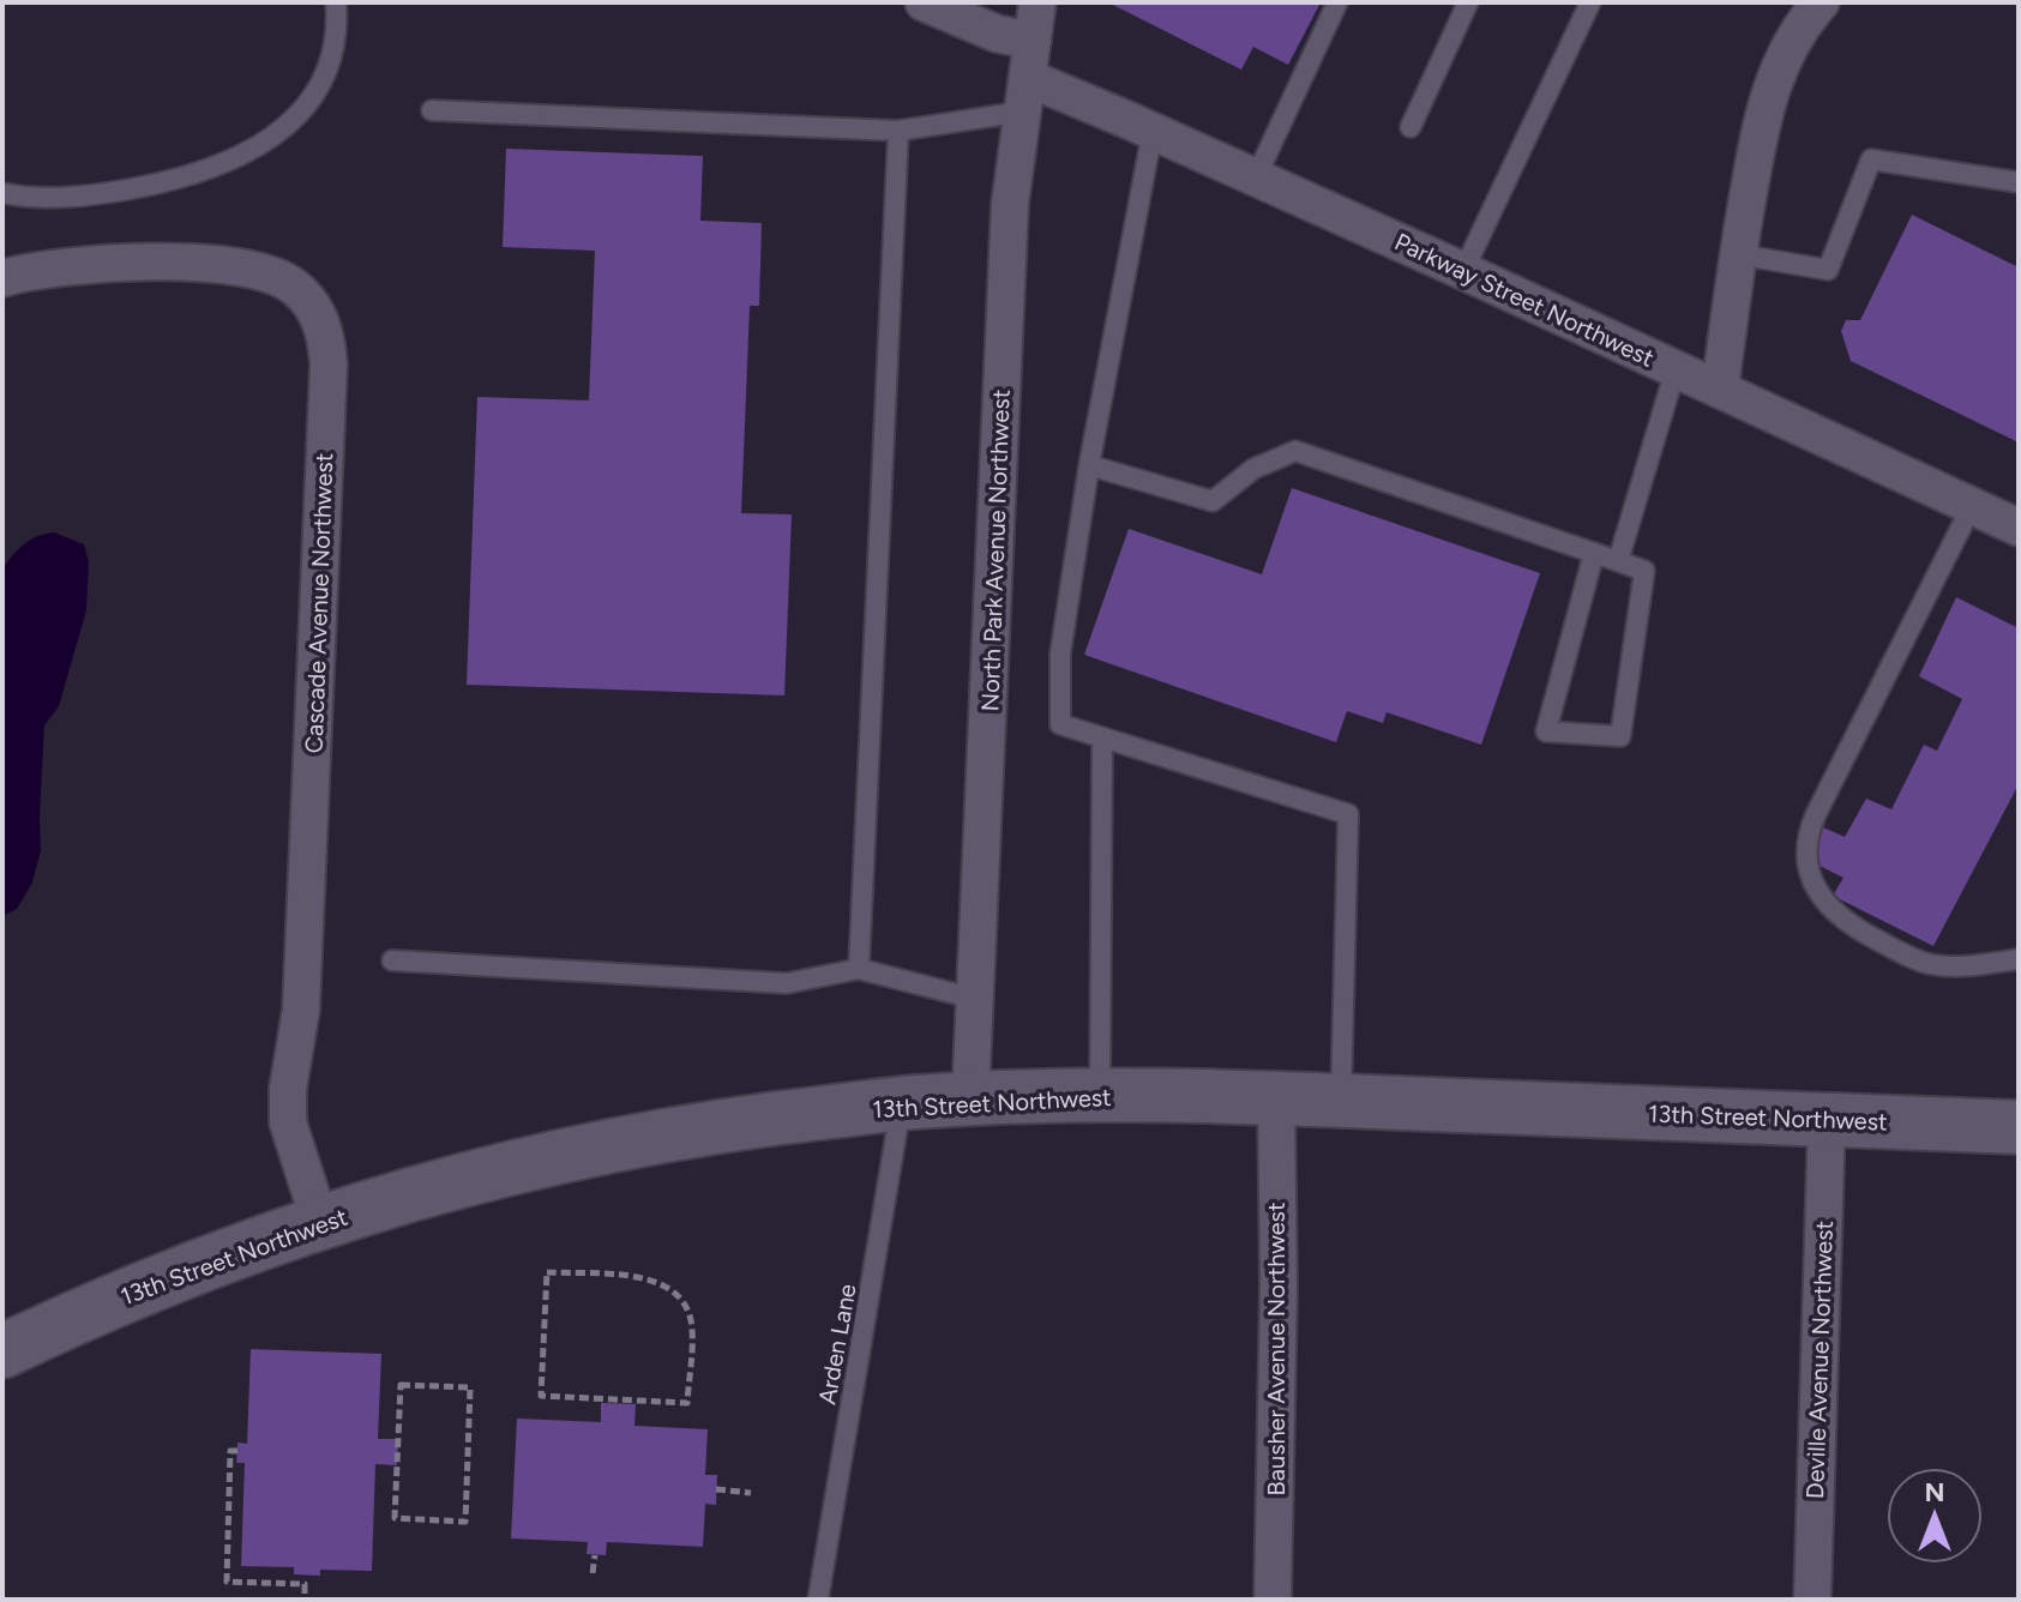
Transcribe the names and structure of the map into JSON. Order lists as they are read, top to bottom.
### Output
{
  "streets": {
    "main road": ["13th Street Northwest"],
    "street": [
      "Parkway Street Northwest",
      "North Park Avenue Northwest",
      "Cascade Avenue Northwest",
      "Bausher Avenue Northwest",
      "Deville Avenue Northwest"
    ],
    "lane": ["Arden Lane"]
  },
  "crossings": [
    ["Parkway Street Northwest", "North Park Avenue Northwest"],
    ["North Park Avenue Northwest", "13th Street Northwest"],
    ["Cascade Avenue Northwest", "13th Street Northwest"],
    ["13th Street Northwest", "Arden Lane"],
    ["13th Street Northwest", "Bausher Avenue Northwest"],
    ["13th Street Northwest", "Deville Avenue Northwest"]
  ],
  "north": "top"
}
